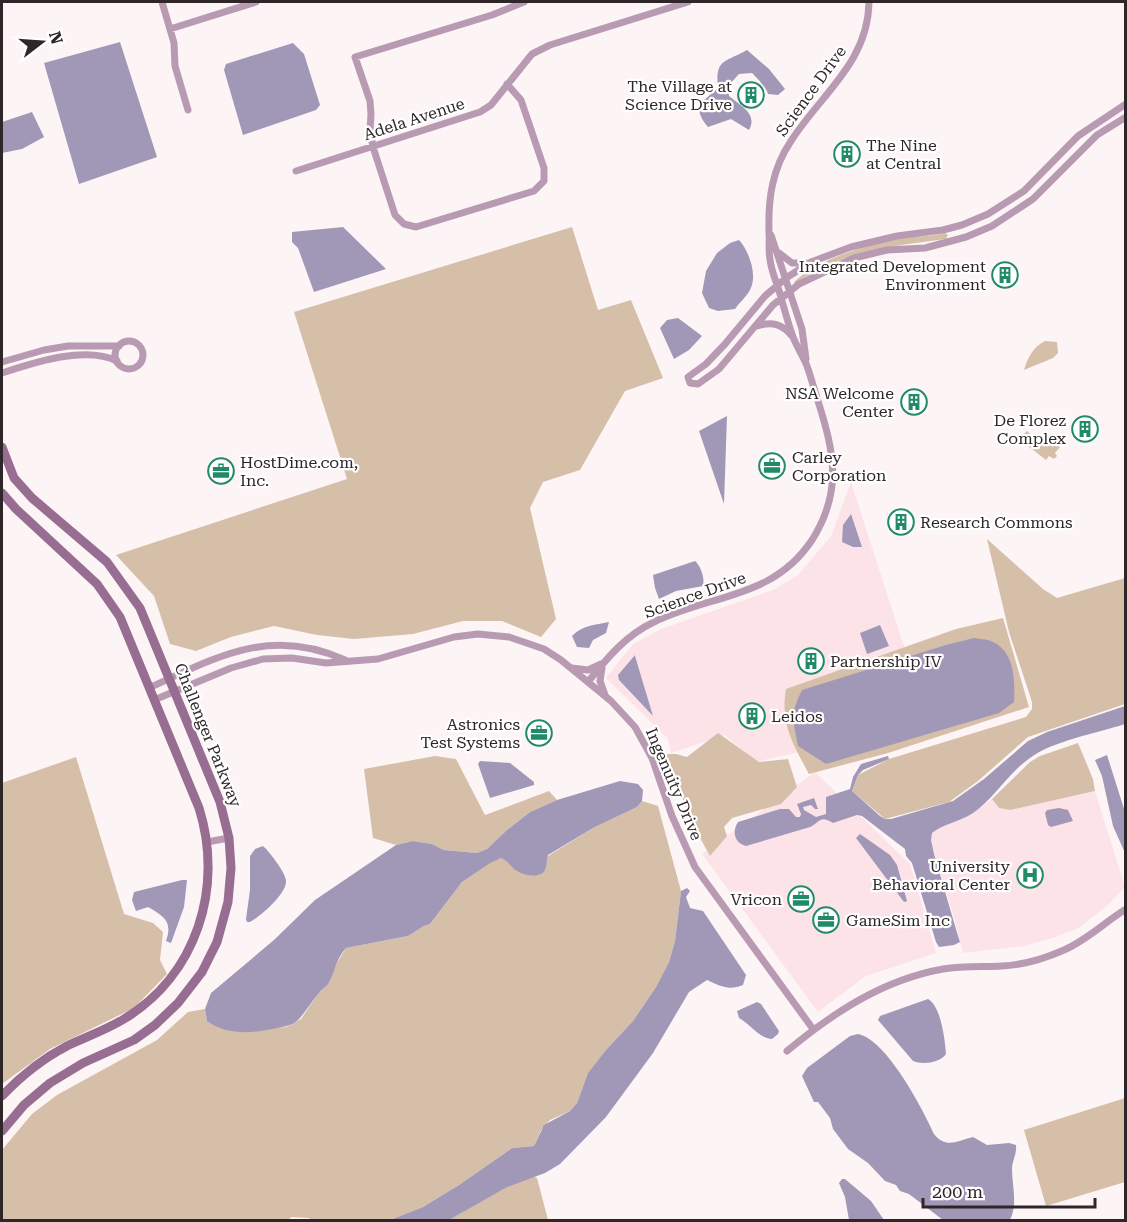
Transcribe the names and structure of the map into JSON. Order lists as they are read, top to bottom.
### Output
{
  "streets": {
    "main road": ["Challenger Parkway"],
    "street": ["Science Drive", "Adela Avenue", "Ingenuity Drive"]
  },
  "crossings": [
    ["Science Drive", "Ingenuity Drive"],
    ["Challenger Parkway", "Ingenuity Drive"]
  ],
  "places": {
    "building": [
      "The Village at Science Drive",
      "The Nine at Central",
      "Integrated Development Environment",
      "NSA Welcome Center",
      "De Florez Complex",
      "Research Commons",
      "Partnership IV",
      "Leidos"
    ],
    "office": [
      "Carley Corporation",
      "HostDime.com, Inc.",
      "Astronics Test Systems",
      "Vricon",
      "GameSim Inc"
    ],
    "hospital": ["University Behavioral Center"]
  },
  "scale_bar": "200 m",
  "north": "right"
}
